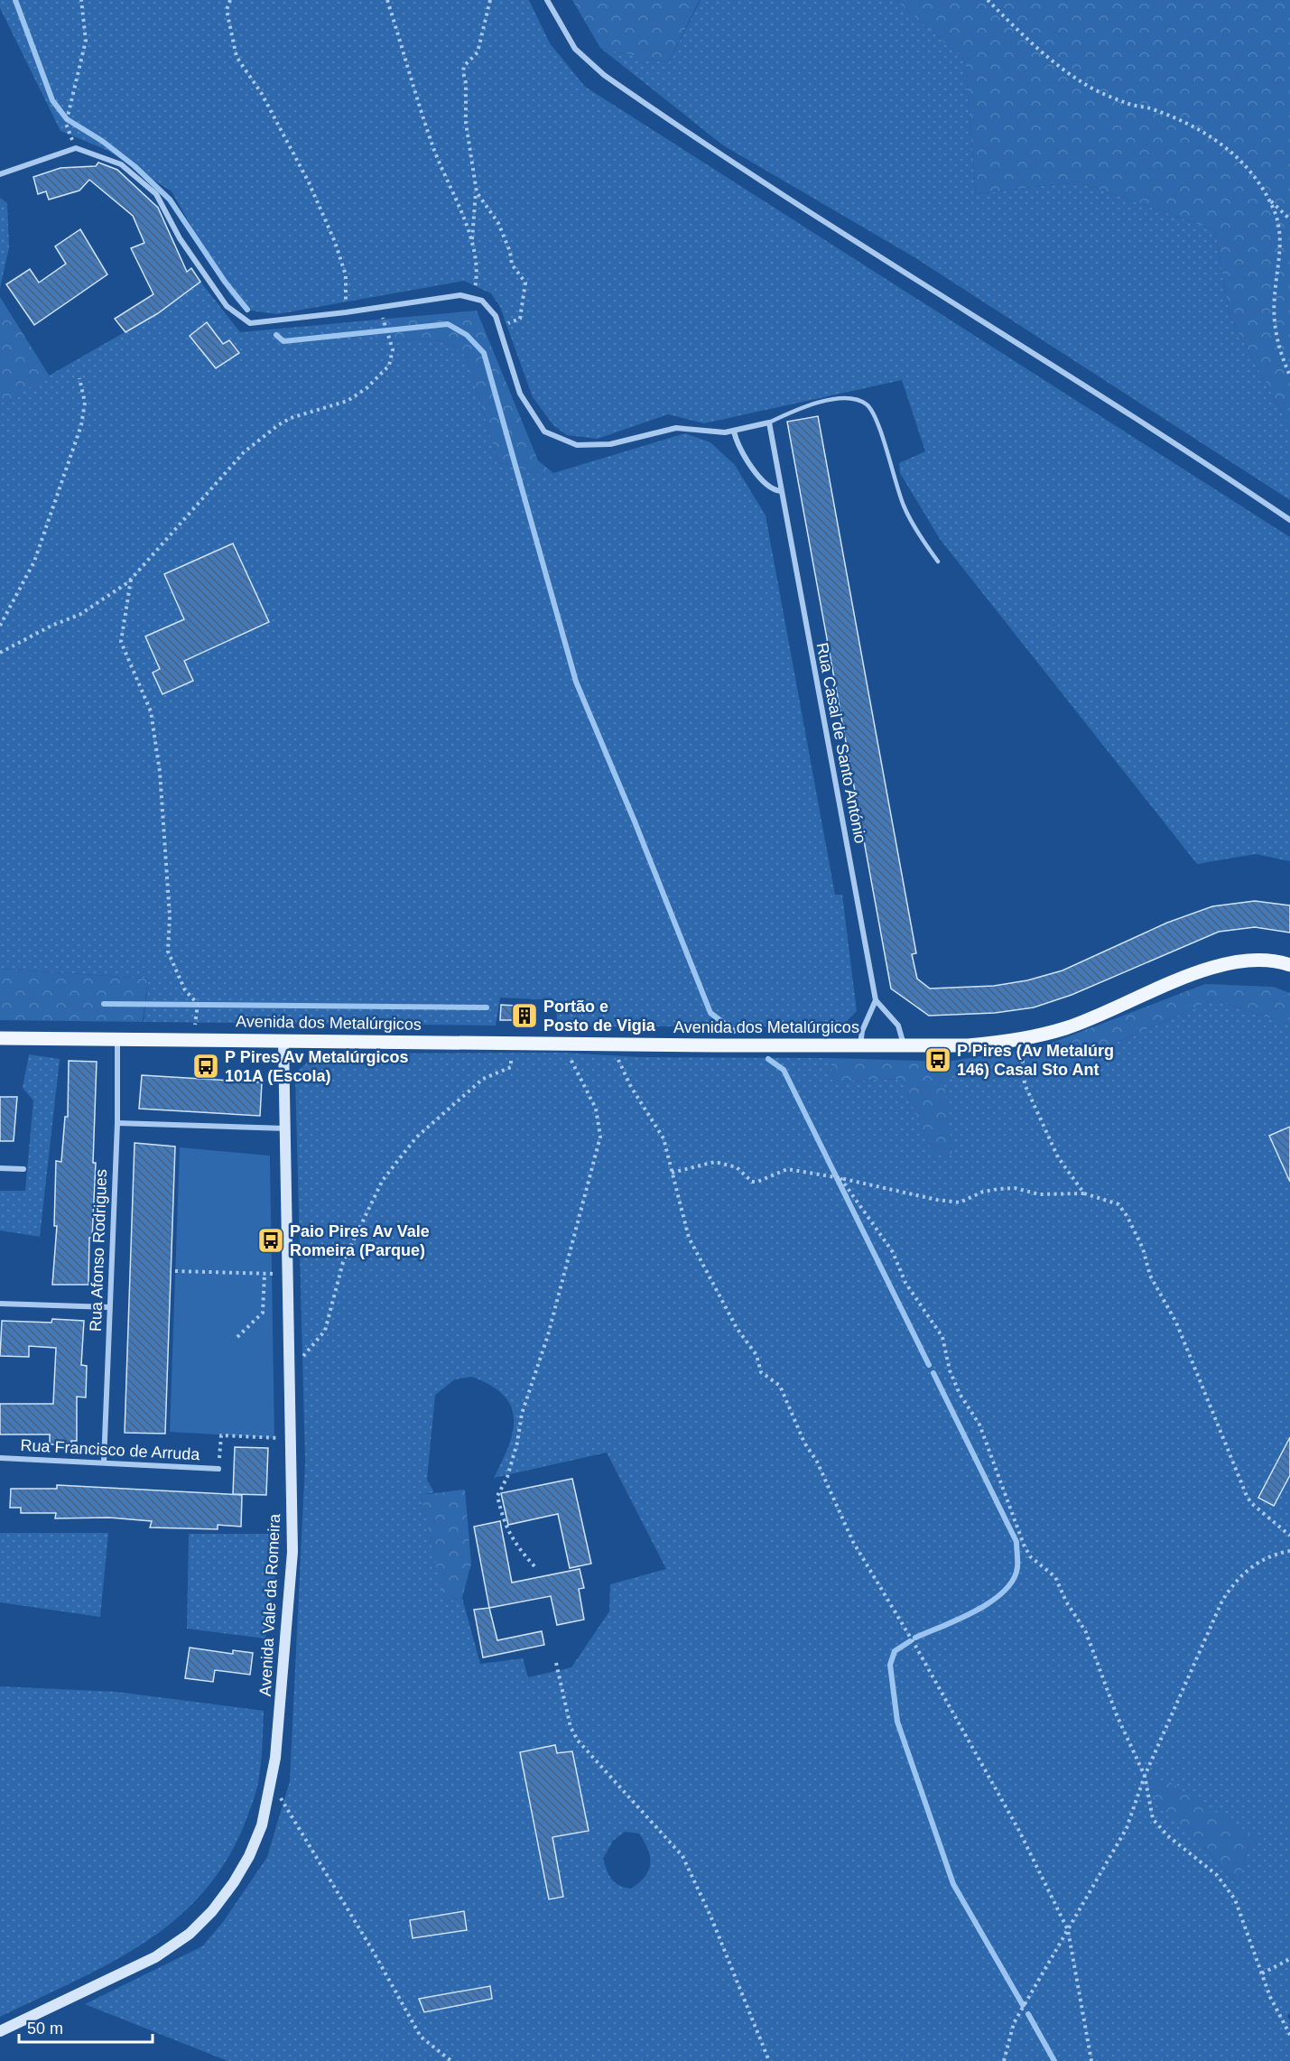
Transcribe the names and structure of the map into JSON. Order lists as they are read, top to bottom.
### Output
{
  "streets": {
    "main road": ["Avenida dos Metalúrgicos"],
    "street": [
      "Rua Casal de Santo António",
      "Rua Afonso Rodrigues",
      "Rua Francisco de Arruda",
      "Avenida Vale da Romeira"
    ]
  },
  "crossings": [
    ["Avenida dos Metalúrgicos", "Rua Afonso Rodrigues"],
    ["Avenida dos Metalúrgicos", "Avenida Vale da Romeira"],
    ["Rua Afonso Rodrigues", "Rua Francisco de Arruda"]
  ],
  "places": {
    "building": ["Portão e Posto de Vigia"],
    "bus stop": ["P Pires (Av Metalúrg 146) Casal Sto Ant", "P Pires Av Metalúrgicos 101A (Escola)", "Paio Pires Av Vale Romeira (Parque)"]
  },
  "scale_bar": "50 m"
}
